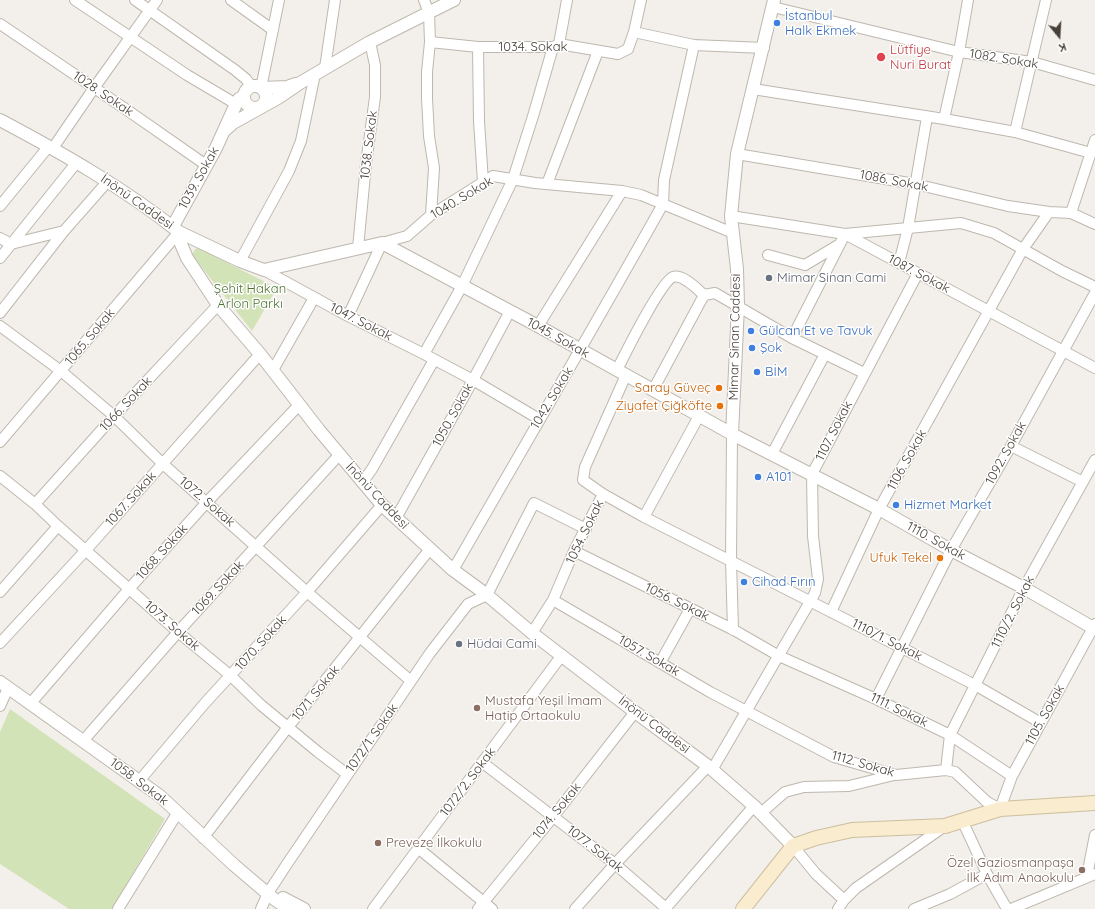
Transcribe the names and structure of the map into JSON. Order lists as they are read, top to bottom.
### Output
{
  "streets": {
    "street": [
      "1034. Sokak",
      "1082. Sokak",
      "1028. Sokak",
      "1038. Sokak",
      "1039. Sokak",
      "1086. Sokak",
      "1040. Sokak",
      "İnönü Caddesi",
      "1087. Sokak",
      "1047. Sokak",
      "1065. Sokak",
      "Mimar Sinan Caddesi",
      "1045. Sokak",
      "1042. Sokak",
      "1066. Sokak",
      "1050. Sokak",
      "1107. Sokak",
      "1092. Sokak",
      "1106. Sokak",
      "1067. Sokak",
      "1072. Sokak",
      "1054. Sokak",
      "1110. Sokak",
      "1068. Sokak",
      "1069. Sokak",
      "1056. Sokak",
      "1110/2. Sokak",
      "1073. Sokak",
      "1110/1. Sokak",
      "1070. Sokak",
      "1057. Sokak",
      "1071. Sokak",
      "1111. Sokak",
      "1105. Sokak",
      "1072/1. Sokak",
      "1112. Sokak",
      "1058. Sokak",
      "1072/2. Sokak",
      "1074. Sokak",
      "1077. Sokak"
    ]
  },
  "crossings": [
    ["1082. Sokak", "Mimar Sinan Caddesi"],
    ["1028. Sokak", "1039. Sokak"],
    ["1038. Sokak", "1040. Sokak"],
    ["1039. Sokak", "İnönü Caddesi"],
    ["1039. Sokak", "1047. Sokak"],
    ["1039. Sokak", "1065. Sokak"],
    ["1086. Sokak", "Mimar Sinan Caddesi"],
    ["1086. Sokak", "1106. Sokak"],
    ["1040. Sokak", "1047. Sokak"],
    ["1040. Sokak", "Mimar Sinan Caddesi"],
    ["1040. Sokak", "1045. Sokak"],
    ["1040. Sokak", "1042. Sokak"],
    ["İnönü Caddesi", "1047. Sokak"],
    ["İnönü Caddesi", "1065. Sokak"],
    ["İnönü Caddesi", "1042. Sokak"],
    ["İnönü Caddesi", "1066. Sokak"],
    ["İnönü Caddesi", "1050. Sokak"],
    ["İnönü Caddesi", "1107. Sokak"],
    ["İnönü Caddesi", "1067. Sokak"],
    ["İnönü Caddesi", "1054. Sokak"],
    ["İnönü Caddesi", "1068. Sokak"],
    ["İnönü Caddesi", "1069. Sokak"],
    ["İnönü Caddesi", "1070. Sokak"],
    ["İnönü Caddesi", "1071. Sokak"],
    ["İnönü Caddesi", "1072/1. Sokak"],
    ["İnönü Caddesi", "1072/2. Sokak"],
    ["İnönü Caddesi", "1074. Sokak"],
    ["1087. Sokak", "Mimar Sinan Caddesi"],
    ["1087. Sokak", "1107. Sokak"],
    ["1087. Sokak", "1092. Sokak"],
    ["1087. Sokak", "1106. Sokak"],
    ["1047. Sokak", "1065. Sokak"],
    ["1047. Sokak", "1042. Sokak"],
    ["1047. Sokak", "1050. Sokak"],
    ["1065. Sokak", "1072. Sokak"],
    ["Mimar Sinan Caddesi", "1045. Sokak"],
    ["Mimar Sinan Caddesi", "1054. Sokak"],
    ["Mimar Sinan Caddesi", "1110. Sokak"],
    ["Mimar Sinan Caddesi", "1056. Sokak"],
    ["Mimar Sinan Caddesi", "1110/1. Sokak"],
    ["1045. Sokak", "1042. Sokak"],
    ["1045. Sokak", "1050. Sokak"],
    ["1045. Sokak", "1110. Sokak"],
    ["1066. Sokak", "1072. Sokak"],
    ["1066. Sokak", "1073. Sokak"],
    ["1107. Sokak", "1110. Sokak"],
    ["1107. Sokak", "1056. Sokak"],
    ["1107. Sokak", "1110/1. Sokak"],
    ["1107. Sokak", "1057. Sokak"],
    ["1107. Sokak", "1111. Sokak"],
    ["1107. Sokak", "1112. Sokak"],
    ["1107. Sokak", "1077. Sokak"],
    ["1092. Sokak", "1110. Sokak"],
    ["1092. Sokak", "1110/1. Sokak"],
    ["1092. Sokak", "1111. Sokak"],
    ["1106. Sokak", "1110. Sokak"],
    ["1106. Sokak", "1110/1. Sokak"],
    ["1067. Sokak", "1072. Sokak"],
    ["1067. Sokak", "1073. Sokak"],
    ["1072. Sokak", "1068. Sokak"],
    ["1072. Sokak", "1069. Sokak"],
    ["1072. Sokak", "1070. Sokak"],
    ["1072. Sokak", "1071. Sokak"],
    ["1072. Sokak", "1072/1. Sokak"],
    ["1054. Sokak", "1056. Sokak"],
    ["1054. Sokak", "1110/1. Sokak"],
    ["1054. Sokak", "1057. Sokak"],
    ["1110. Sokak", "1110/2. Sokak"],
    ["1110. Sokak", "1105. Sokak"],
    ["1068. Sokak", "1073. Sokak"],
    ["1068. Sokak", "1058. Sokak"],
    ["1069. Sokak", "1073. Sokak"],
    ["1069. Sokak", "1058. Sokak"],
    ["1056. Sokak", "1111. Sokak"],
    ["1110/2. Sokak", "1110/1. Sokak"],
    ["1110/2. Sokak", "1111. Sokak"],
    ["1110/2. Sokak", "1112. Sokak"],
    ["1073. Sokak", "1070. Sokak"],
    ["1073. Sokak", "1071. Sokak"],
    ["1073. Sokak", "1072/1. Sokak"],
    ["1110/1. Sokak", "1105. Sokak"],
    ["1070. Sokak", "1058. Sokak"],
    ["1057. Sokak", "1112. Sokak"],
    ["1071. Sokak", "1058. Sokak"],
    ["1111. Sokak", "1105. Sokak"],
    ["1072/1. Sokak", "1058. Sokak"],
    ["1072/2. Sokak", "1077. Sokak"],
    ["1074. Sokak", "1077. Sokak"]
  ],
  "parks": ["Şehit Hakan Arlon Parkı"],
  "places": [
    "İstanbul Halk Ekmek",
    "Lütfiye Nuri Burat",
    "Mimar Sinan Cami",
    "Gülcan Et ve Tavuk",
    "Şok",
    "BİM",
    "Saray Güveç",
    "Ziyafet Çiğköfte",
    "A101",
    "Hizmet Market",
    "Ufuk Tekel",
    "Cihad Fırın",
    "Hüdai Cami",
    "Mustafa Yeşil İmam Hatip Ortaokulu",
    "Preveze İlkokulu",
    "Özel Gaziosmanpaşa İlk Adım Anaokulu"
  ],
  "north": "bottom"
}
